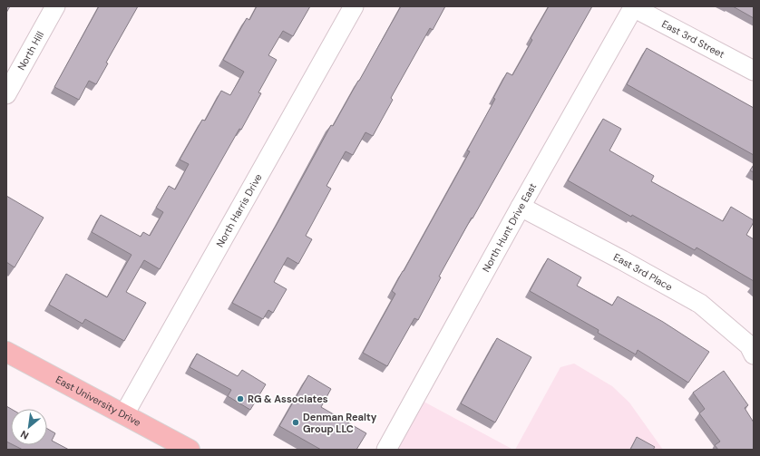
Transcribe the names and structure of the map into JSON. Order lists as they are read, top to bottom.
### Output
{
  "streets": {
    "main road": ["East University Drive"],
    "street": [
      "East 3rd Street",
      "North Hill",
      "North Harris Drive",
      "North Hunt Drive East",
      "East 3rd Place"
    ]
  },
  "crossings": [
    ["East 3rd Street", "North Hunt Drive East"],
    ["North Harris Drive", "East University Drive"],
    ["North Hunt Drive East", "East 3rd Place"]
  ],
  "places": ["RG & Associates", "Denman Realty Group LLC"],
  "north": "bottom left"
}
